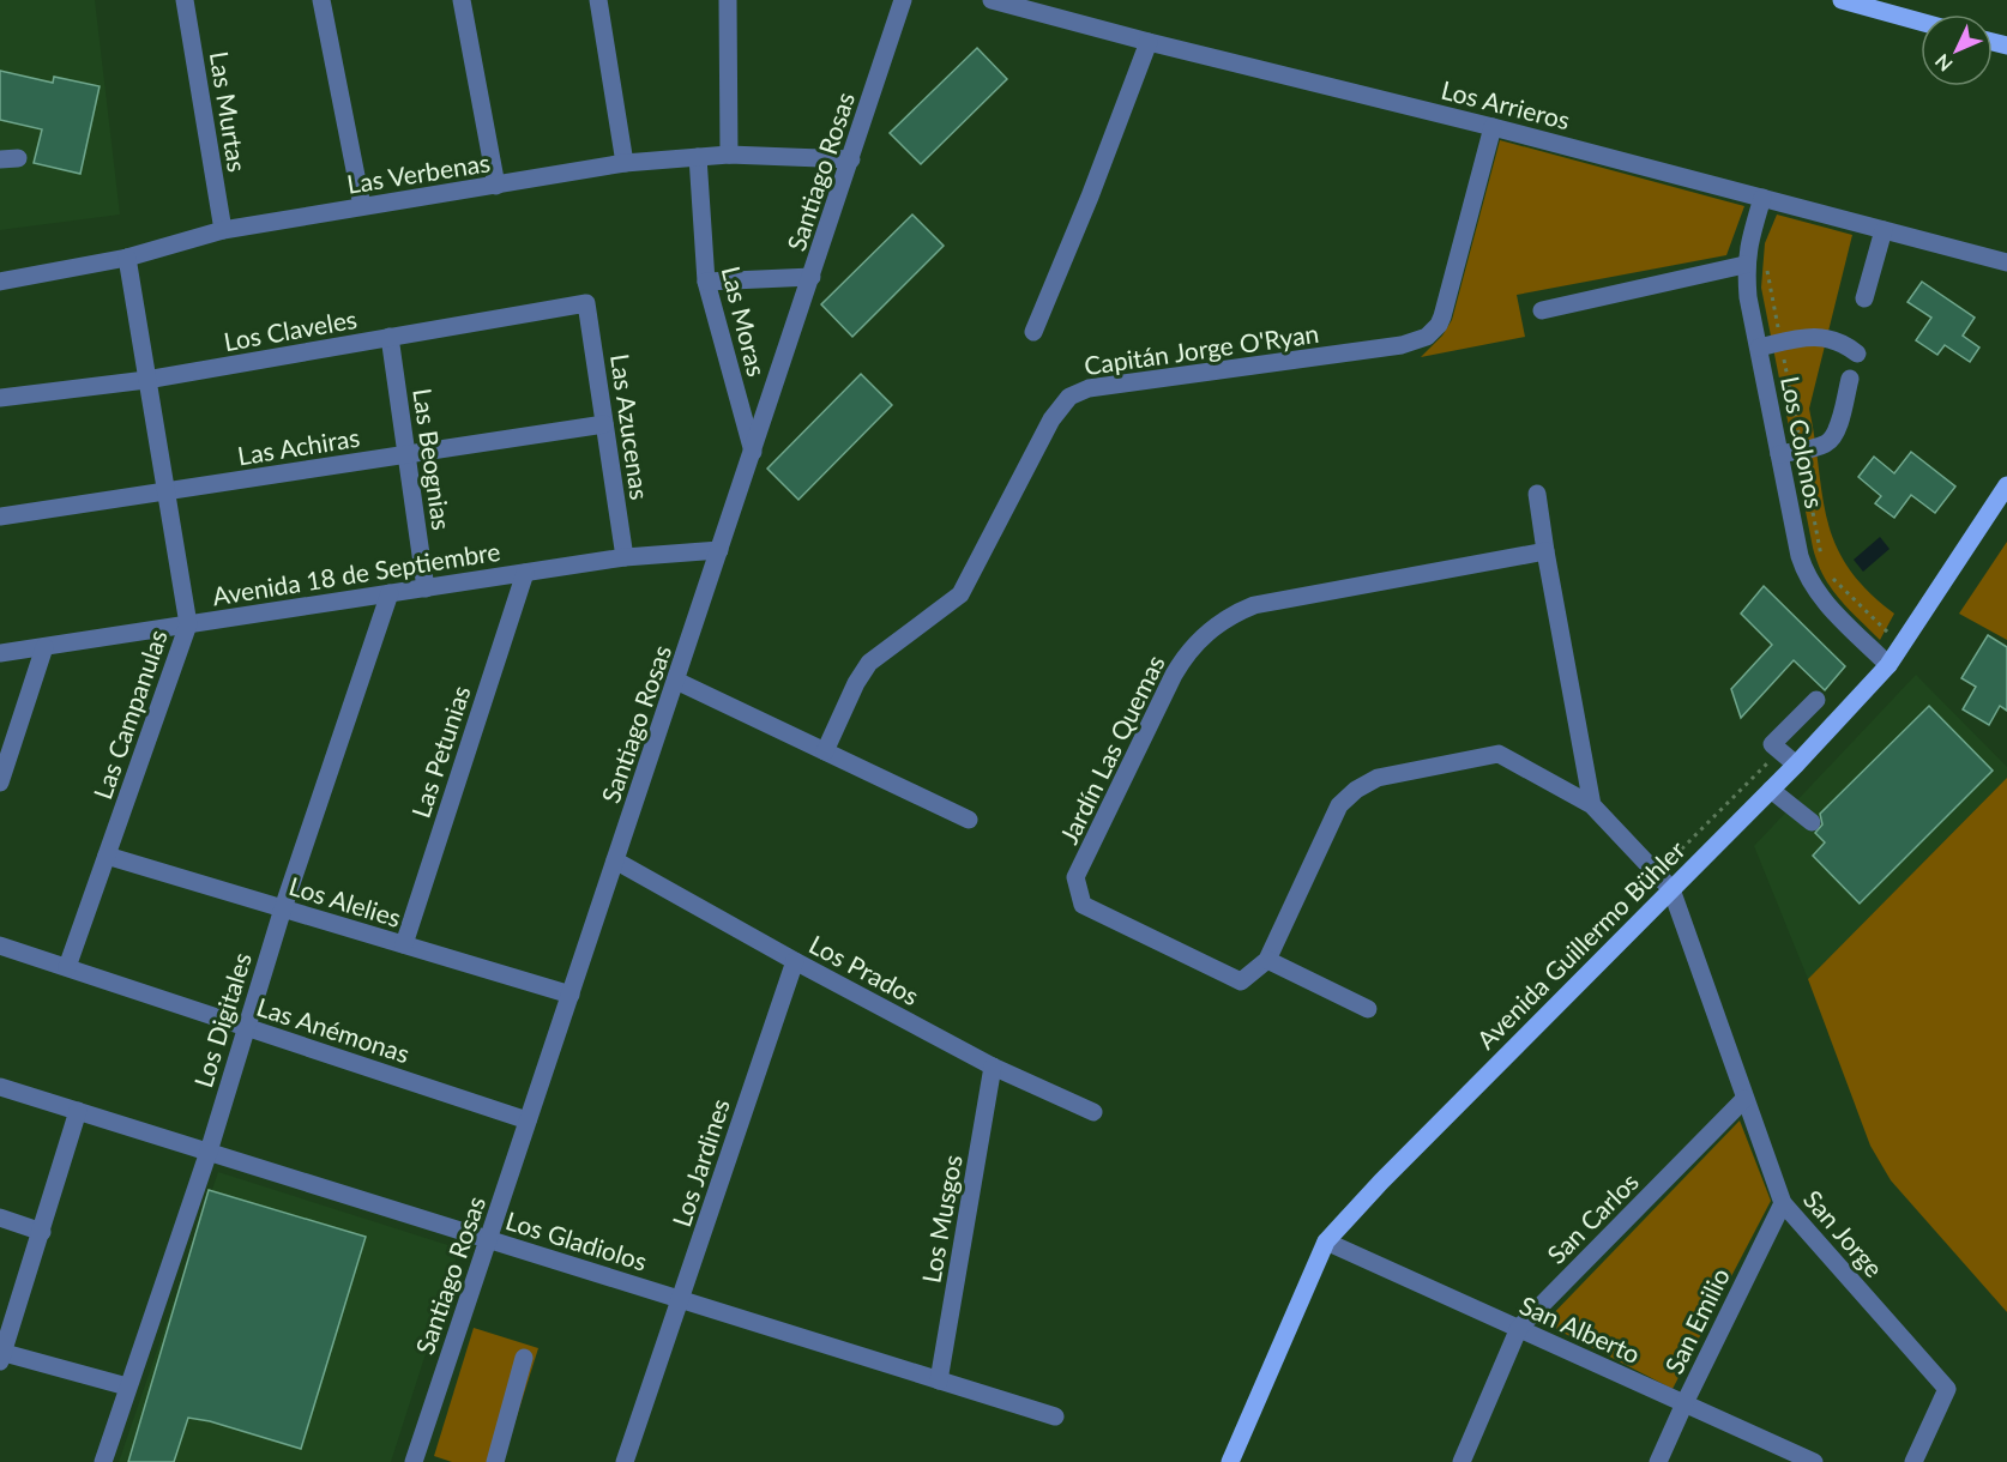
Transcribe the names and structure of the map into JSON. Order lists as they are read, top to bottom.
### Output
{
  "streets": {
    "main road": ["Avenida Guillermo Bühler"],
    "street": [
      "Los Arrieros",
      "Las Murtas",
      "Santiago Rosas",
      "Las Verbenas",
      "Las Moras",
      "Los Claveles",
      "Capitán Jorge O'Ryan",
      "Las Azucenas",
      "Los Colonos",
      "Las Achiras",
      "Las Beognias",
      "Avenida 18 de Septiembre",
      "Las Campanulas",
      "Jardín Las Quemas",
      "Las Petunias",
      "Los Alelies",
      "Los Prados",
      "Los Digitales",
      "Las Anémonas",
      "Los Jardines",
      "San Carlos",
      "Los Musgos",
      "San Jorge",
      "Los Gladiolos",
      "San Emilio",
      "San Alberto"
    ]
  },
  "crossings": [
    ["Los Arrieros", "Capitán Jorge O'Ryan"],
    ["Los Arrieros", "Los Colonos"],
    ["Las Murtas", "Las Verbenas"],
    ["Santiago Rosas", "Las Verbenas"],
    ["Santiago Rosas", "Las Moras"],
    ["Santiago Rosas", "Avenida 18 de Septiembre"],
    ["Santiago Rosas", "Los Alelies"],
    ["Santiago Rosas", "Los Prados"],
    ["Santiago Rosas", "Las Anémonas"],
    ["Santiago Rosas", "Los Gladiolos"],
    ["Las Verbenas", "Las Moras"],
    ["Las Verbenas", "Las Campanulas"],
    ["Los Claveles", "Las Azucenas"],
    ["Los Claveles", "Las Beognias"],
    ["Los Claveles", "Las Campanulas"],
    ["Las Azucenas", "Las Achiras"],
    ["Las Azucenas", "Avenida 18 de Septiembre"],
    ["Los Colonos", "Avenida Guillermo Bühler"],
    ["Las Achiras", "Las Beognias"],
    ["Las Achiras", "Las Campanulas"],
    ["Las Beognias", "Avenida 18 de Septiembre"],
    ["Avenida 18 de Septiembre", "Las Campanulas"],
    ["Avenida 18 de Septiembre", "Las Petunias"],
    ["Avenida 18 de Septiembre", "Los Digitales"],
    ["Las Campanulas", "Los Alelies"],
    ["Las Campanulas", "Las Anémonas"],
    ["Jardín Las Quemas", "Avenida Guillermo Bühler"],
    ["Jardín Las Quemas", "San Jorge"],
    ["Las Petunias", "Los Alelies"],
    ["Los Alelies", "Los Digitales"],
    ["Avenida Guillermo Bühler", "San Jorge"],
    ["Avenida Guillermo Bühler", "San Alberto"],
    ["Los Prados", "Los Jardines"],
    ["Los Prados", "Los Musgos"],
    ["Los Digitales", "Las Anémonas"],
    ["Los Digitales", "Los Gladiolos"],
    ["Los Jardines", "Los Gladiolos"],
    ["San Carlos", "San Jorge"],
    ["San Carlos", "San Alberto"],
    ["Los Musgos", "Los Gladiolos"],
    ["San Jorge", "San Emilio"],
    ["San Emilio", "San Alberto"]
  ],
  "north": "bottom left"
}
